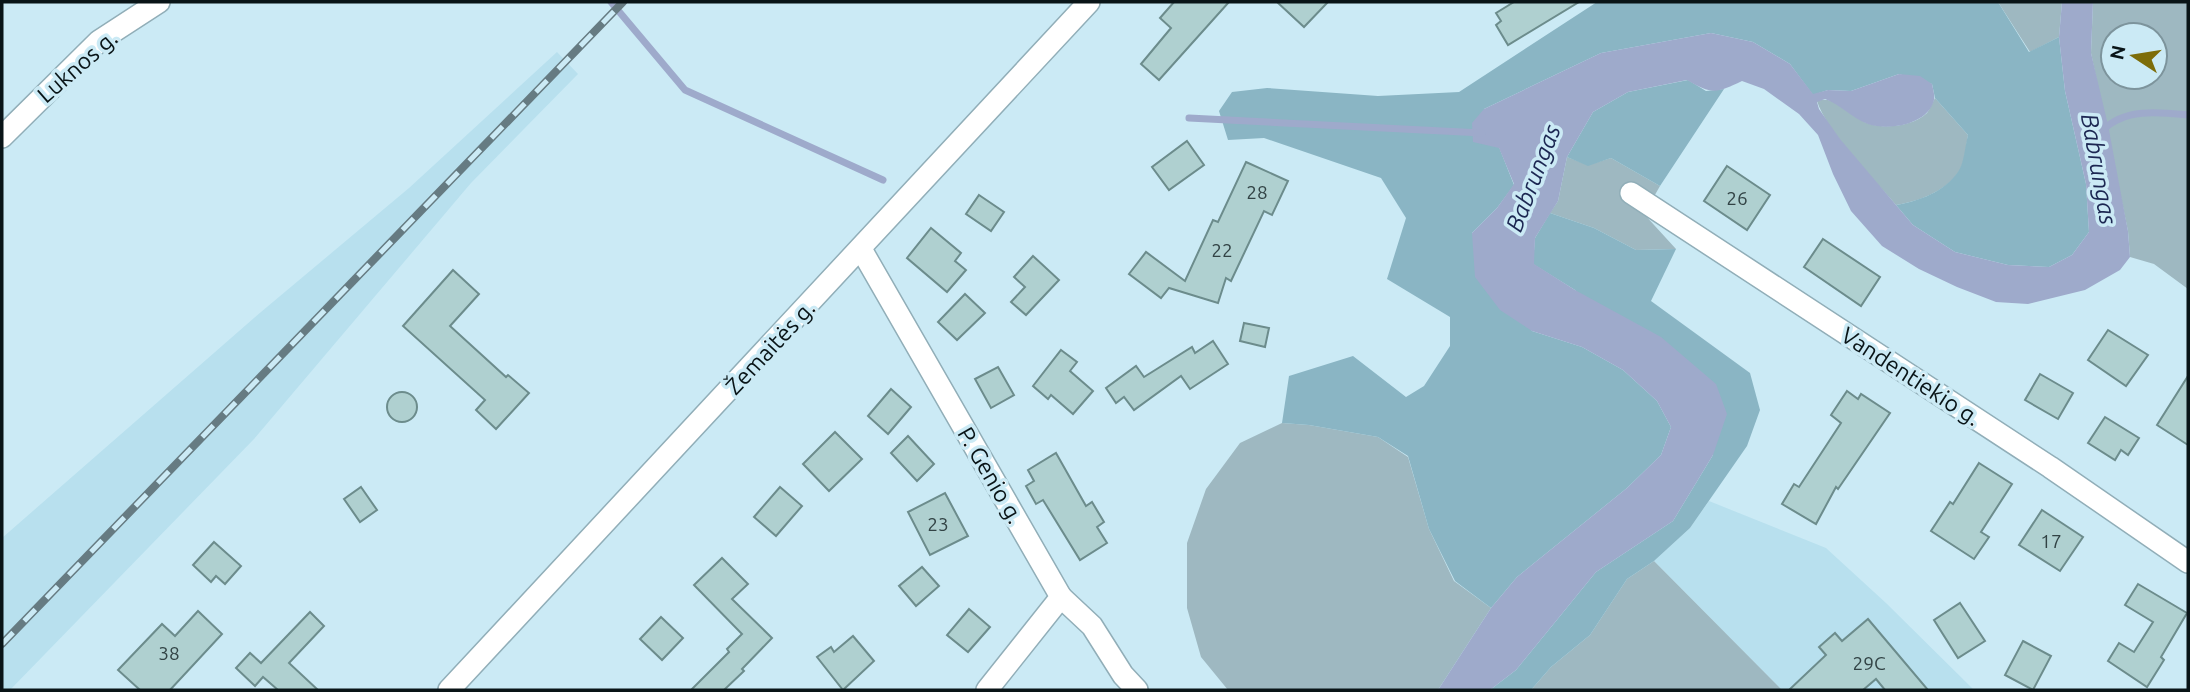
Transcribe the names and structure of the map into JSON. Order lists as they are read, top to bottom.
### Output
{
  "streets": {
    "street": [
      "Luknos g.",
      "Žemaitės g.",
      "Vandentiekio g.",
      "P. Genio g."
    ]
  },
  "crossings": [
    ["Žemaitės g.", "P. Genio g."]
  ],
  "water": ["Babrungas"],
  "house_numbers": [
    "28",
    "26",
    "22",
    "23",
    "17",
    "38",
    "29C"
  ],
  "north": "left"
}
